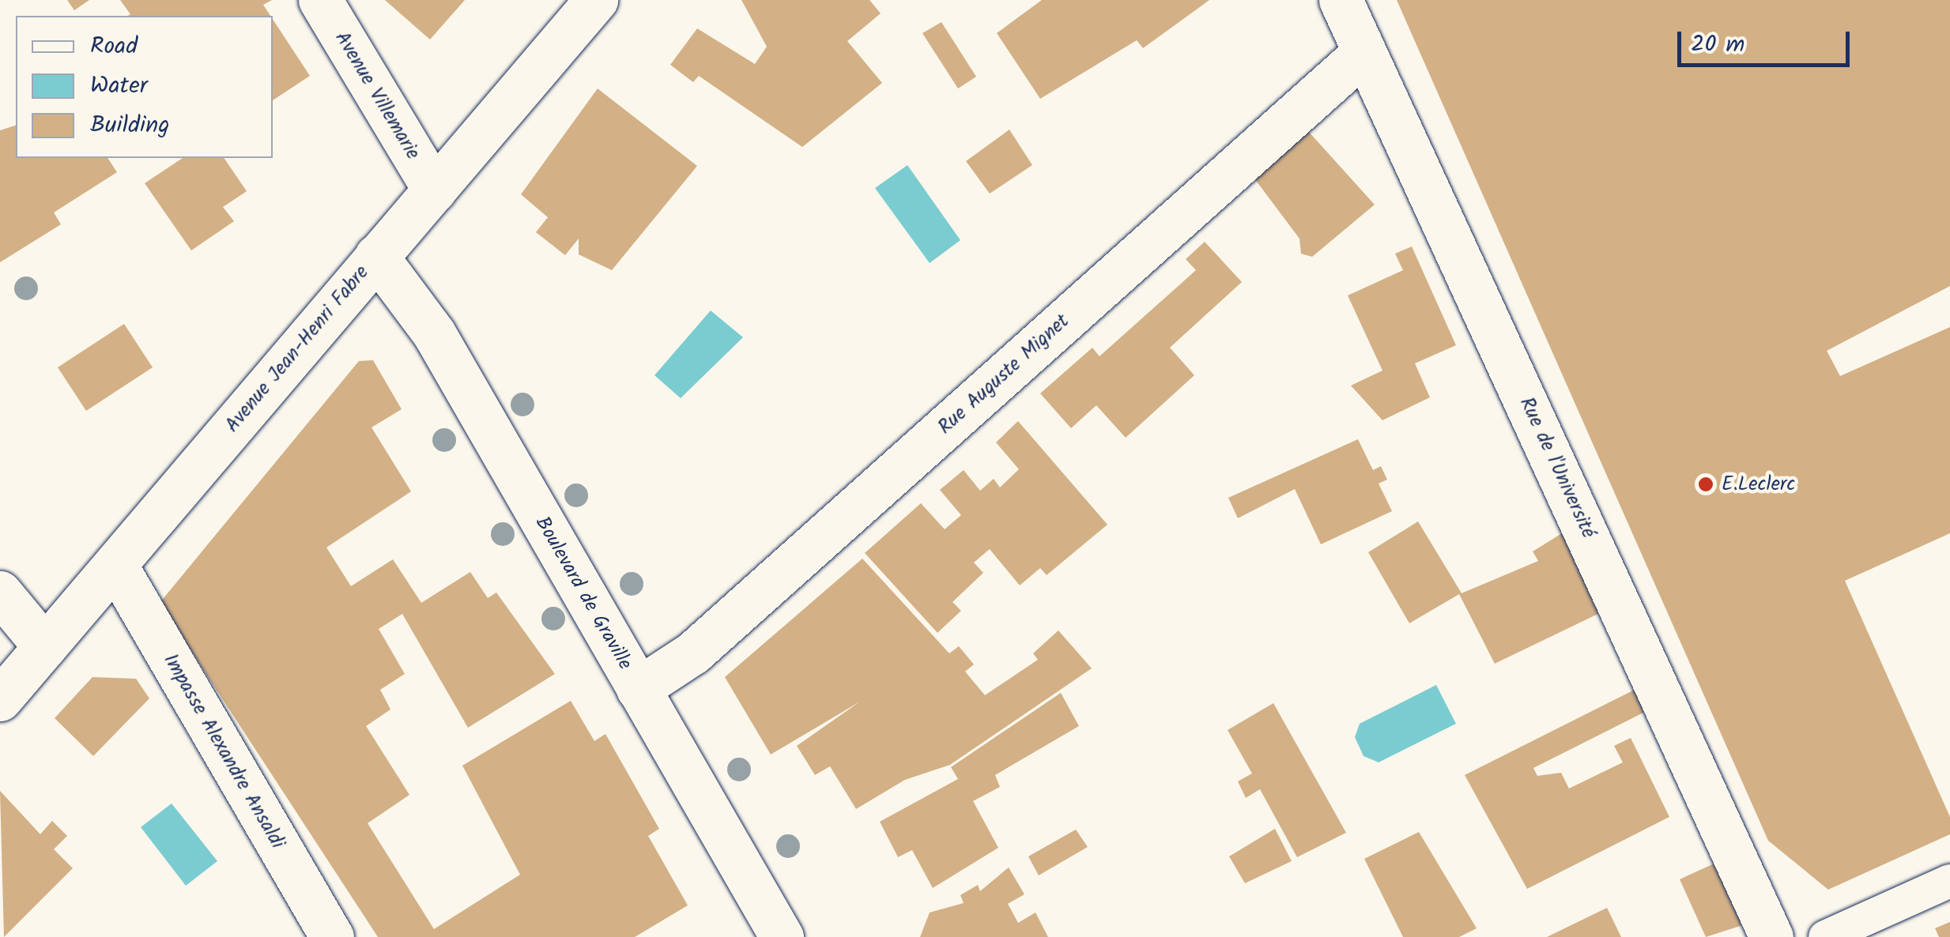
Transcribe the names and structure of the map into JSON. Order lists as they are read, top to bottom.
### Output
{
  "streets": {
    "street": [
      "Avenue Villemarie",
      "Avenue Jean-Henri Fabre",
      "Rue Auguste Mignet",
      "Rue de l'Université",
      "Boulevard de Graville",
      "Impasse Alexandre Ansaldi"
    ]
  },
  "crossings": [
    ["Avenue Villemarie", "Avenue Jean-Henri Fabre"],
    ["Avenue Jean-Henri Fabre", "Boulevard de Graville"],
    ["Avenue Jean-Henri Fabre", "Impasse Alexandre Ansaldi"],
    ["Rue Auguste Mignet", "Rue de l'Université"],
    ["Rue Auguste Mignet", "Boulevard de Graville"]
  ],
  "places": ["E.Leclerc"],
  "legend": ["Road", "Water", "Building"],
  "scale_bar": "20 m"
}
